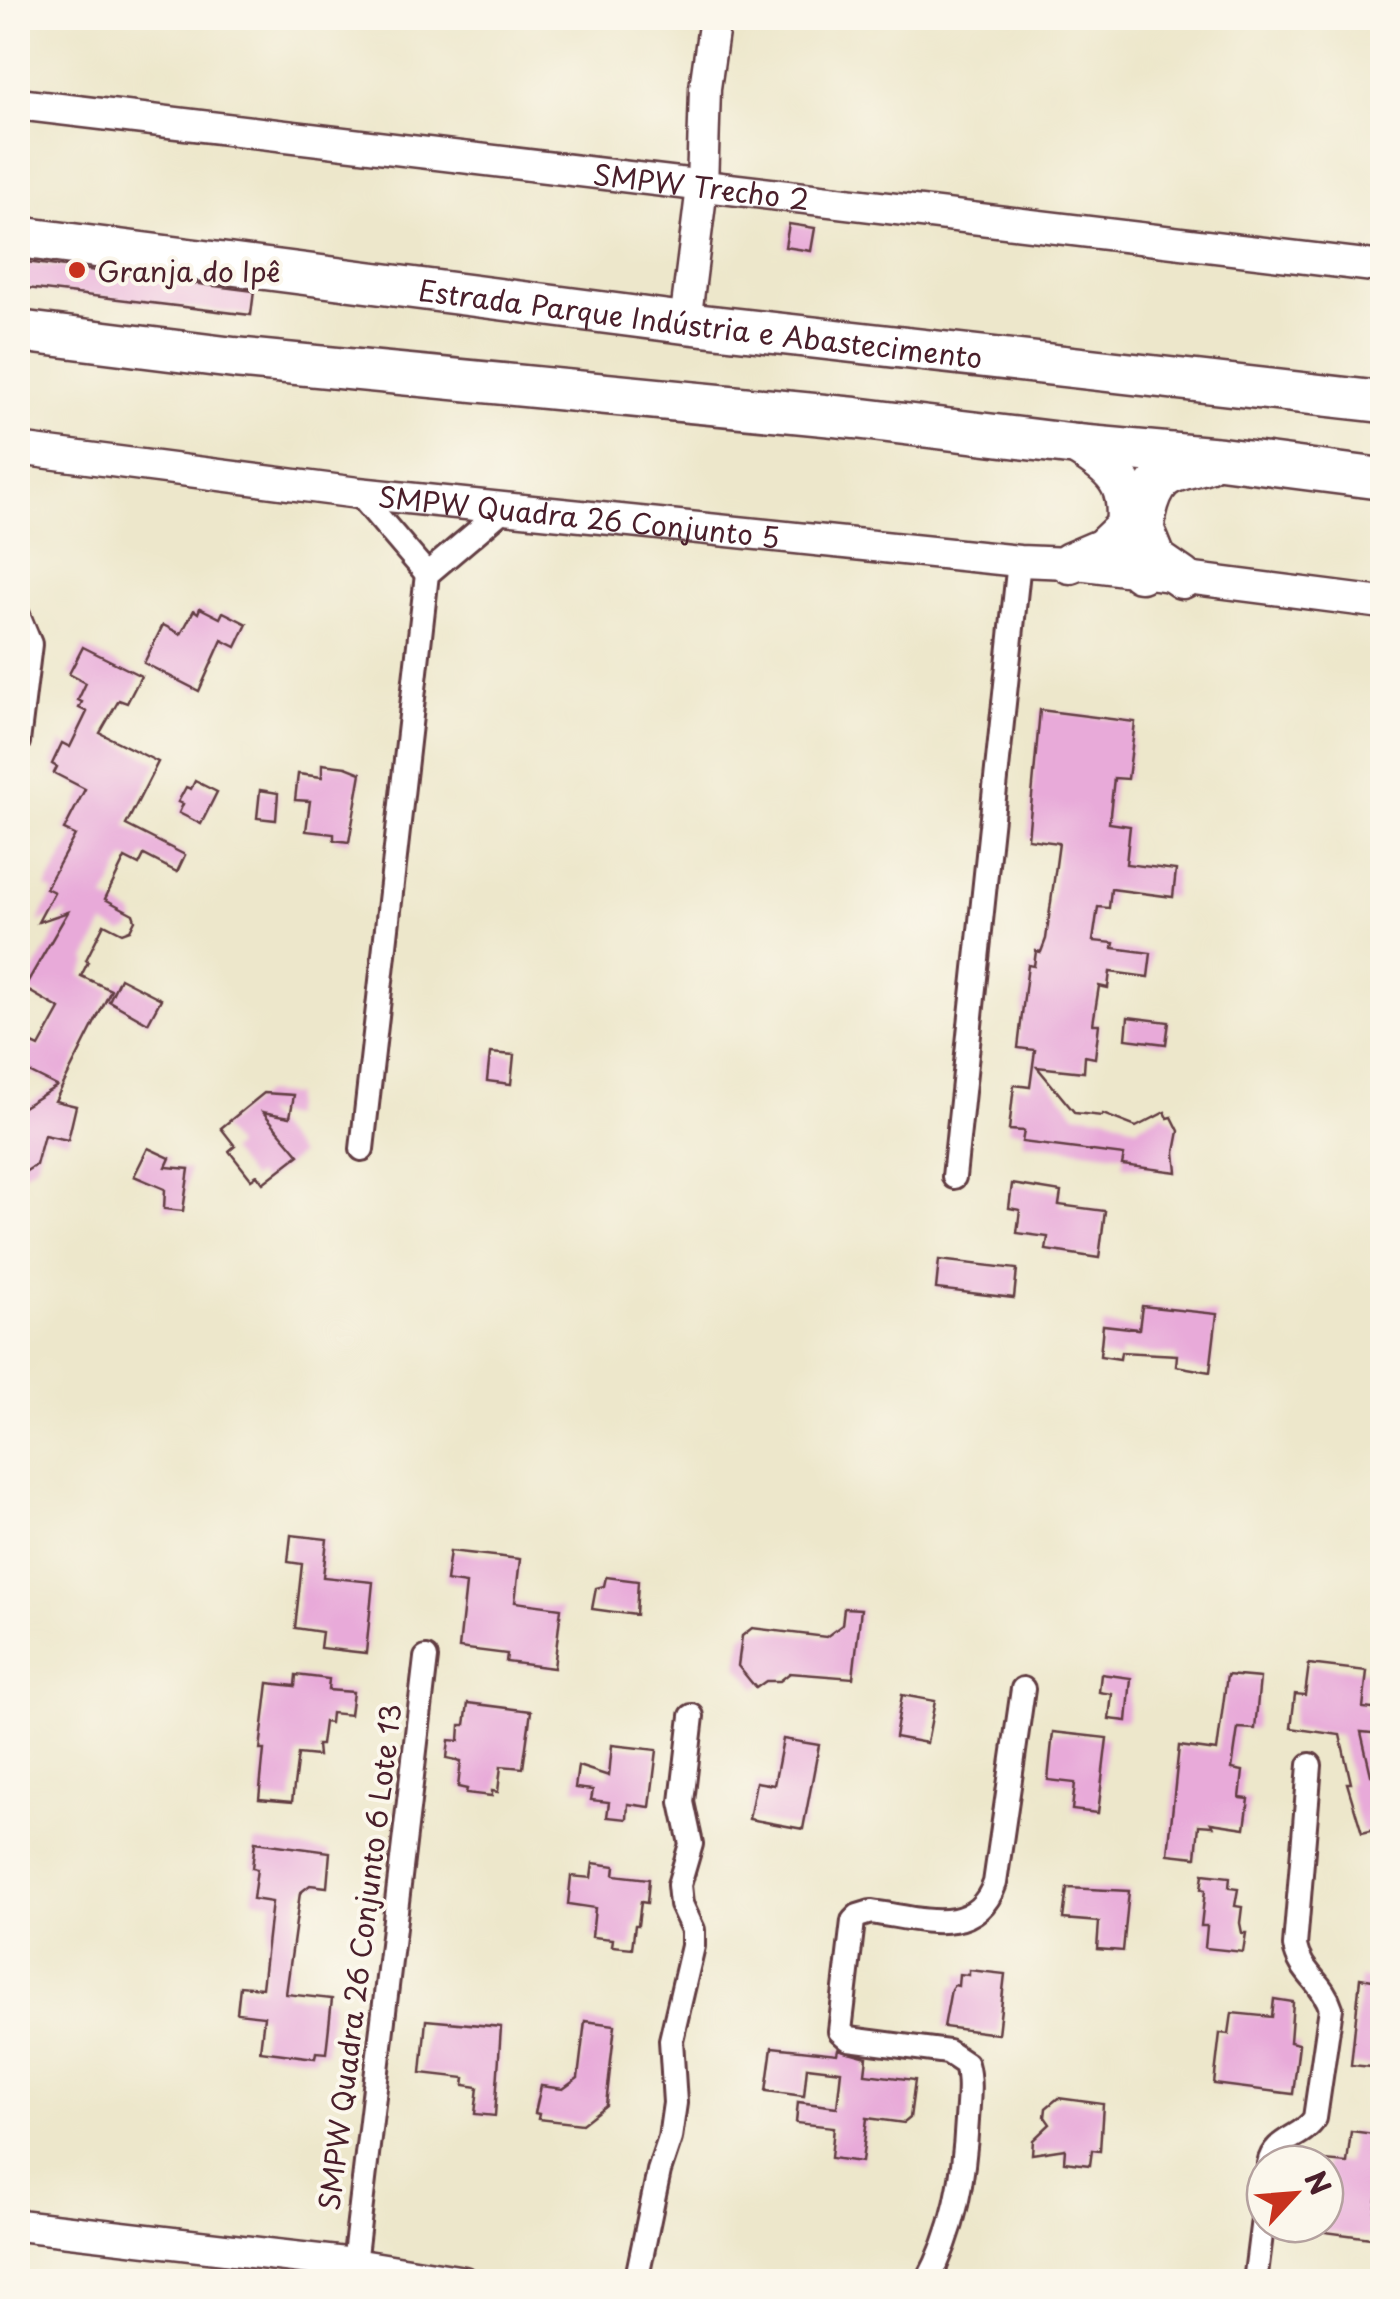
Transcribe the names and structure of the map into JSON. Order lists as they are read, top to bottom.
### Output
{
  "streets": {
    "highway": ["Estrada Parque Indústria e Abastecimento"],
    "street": ["SMPW Trecho 2", "SMPW Quadra 26 Conjunto 5", "SMPW Quadra 26 Conjunto 6 Lote 13"]
  },
  "places": ["Granja do Ipê"],
  "north": "top right"
}
